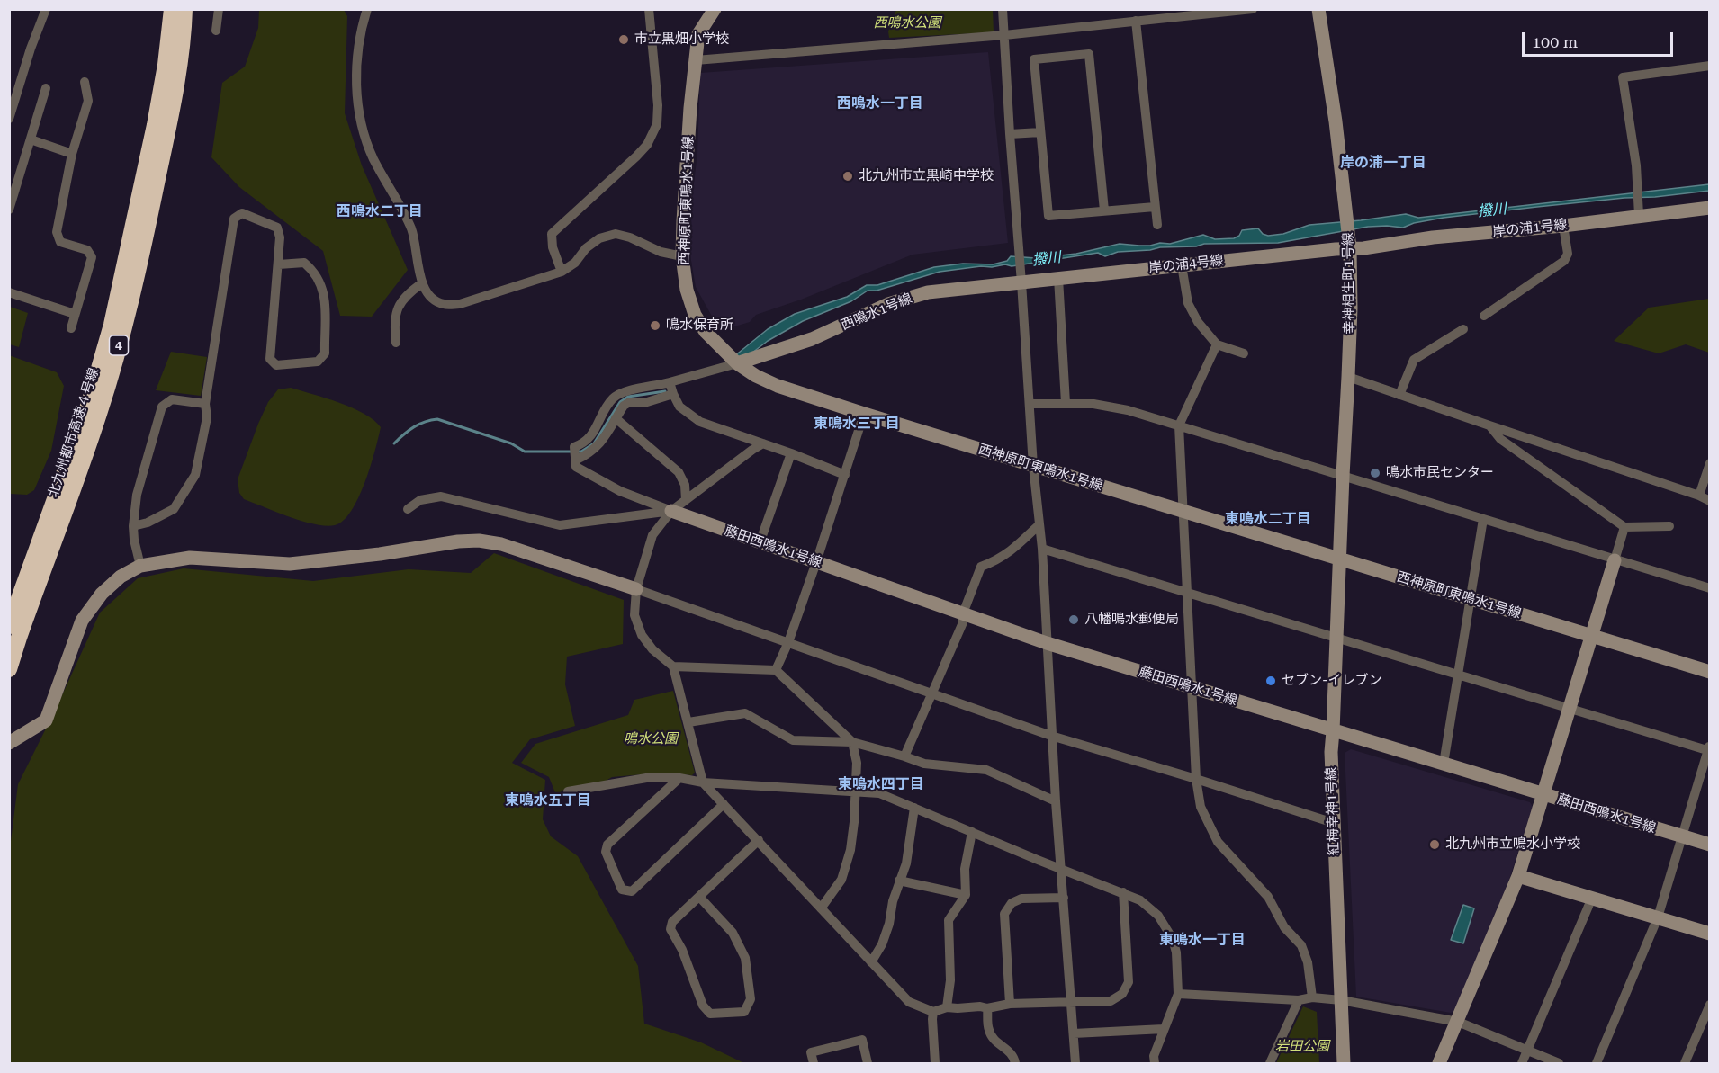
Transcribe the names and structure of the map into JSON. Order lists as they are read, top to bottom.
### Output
{
  "streets": {
    "highway": ["4", "北九州都市高速４号線"],
    "street": [
      "西神原町東鳴水1号線",
      "岸の浦1号線",
      "岸の浦4号線",
      "幸神相生町1号線",
      "西鳴水1号線",
      "藤田西鳴水1号線",
      "紅梅幸神1号線"
    ]
  },
  "crossings": [
    ["西神原町東鳴水1号線", "幸神相生町1号線"],
    ["西神原町東鳴水1号線", "西鳴水1号線"],
    ["西神原町東鳴水1号線", "紅梅幸神1号線"],
    ["岸の浦1号線", "岸の浦4号線"],
    ["岸の浦1号線", "幸神相生町1号線"],
    ["岸の浦4号線", "幸神相生町1号線"],
    ["岸の浦4号線", "西鳴水1号線"],
    ["幸神相生町1号線", "紅梅幸神1号線"],
    ["藤田西鳴水1号線", "紅梅幸神1号線"]
  ],
  "districts": [
    "西鳴水一丁目",
    "岸の浦一丁目",
    "西鳴水二丁目",
    "東鳴水三丁目",
    "東鳴水二丁目",
    "東鳴水四丁目",
    "東鳴水五丁目",
    "東鳴水一丁目"
  ],
  "water": ["撥川"],
  "parks": ["西鳴水公園", "鳴水公園", "岩田公園"],
  "places": [
    "市立黒畑小学校",
    "北九州市立黒崎中学校",
    "鳴水保育所",
    "鳴水市民センター",
    "八幡鳴水郵便局",
    "セブン-イレブン",
    "北九州市立鳴水小学校"
  ],
  "scale_bar": "100 m"
}
